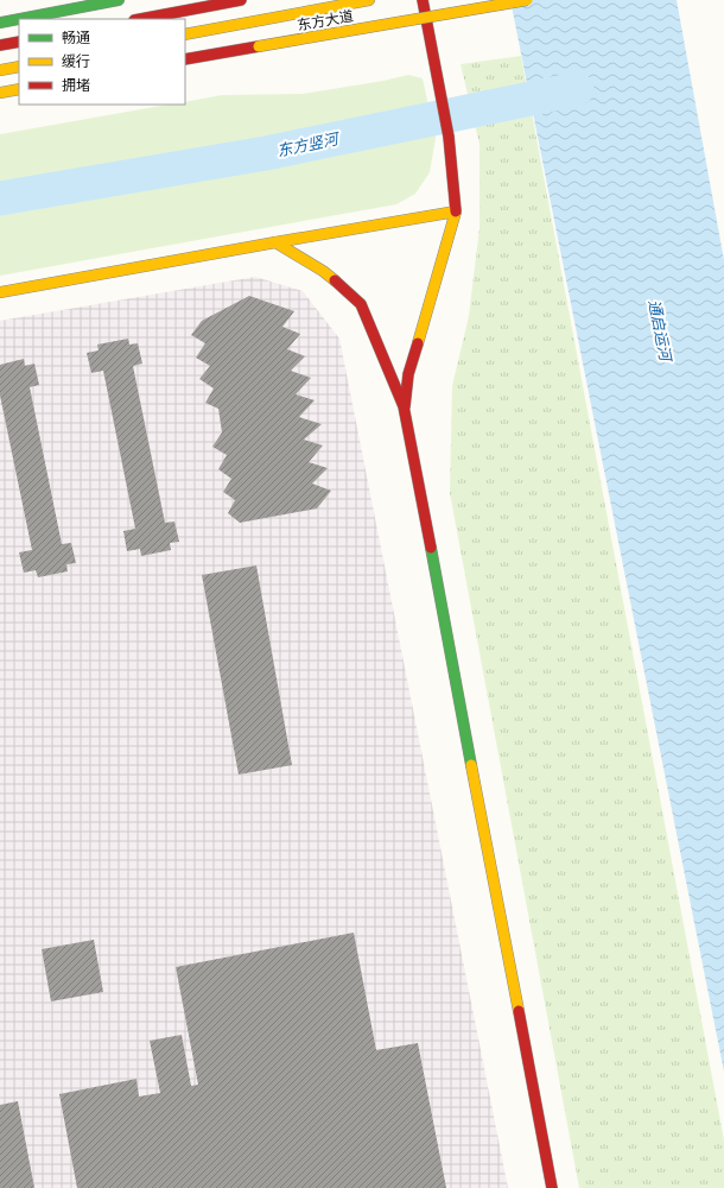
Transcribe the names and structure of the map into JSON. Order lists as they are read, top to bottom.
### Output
{
  "streets": {
    "main road": ["东方大道"]
  },
  "water": ["东方竖河", "通启运河"],
  "legend": ["畅通", "缓行", "拥堵"]
}
